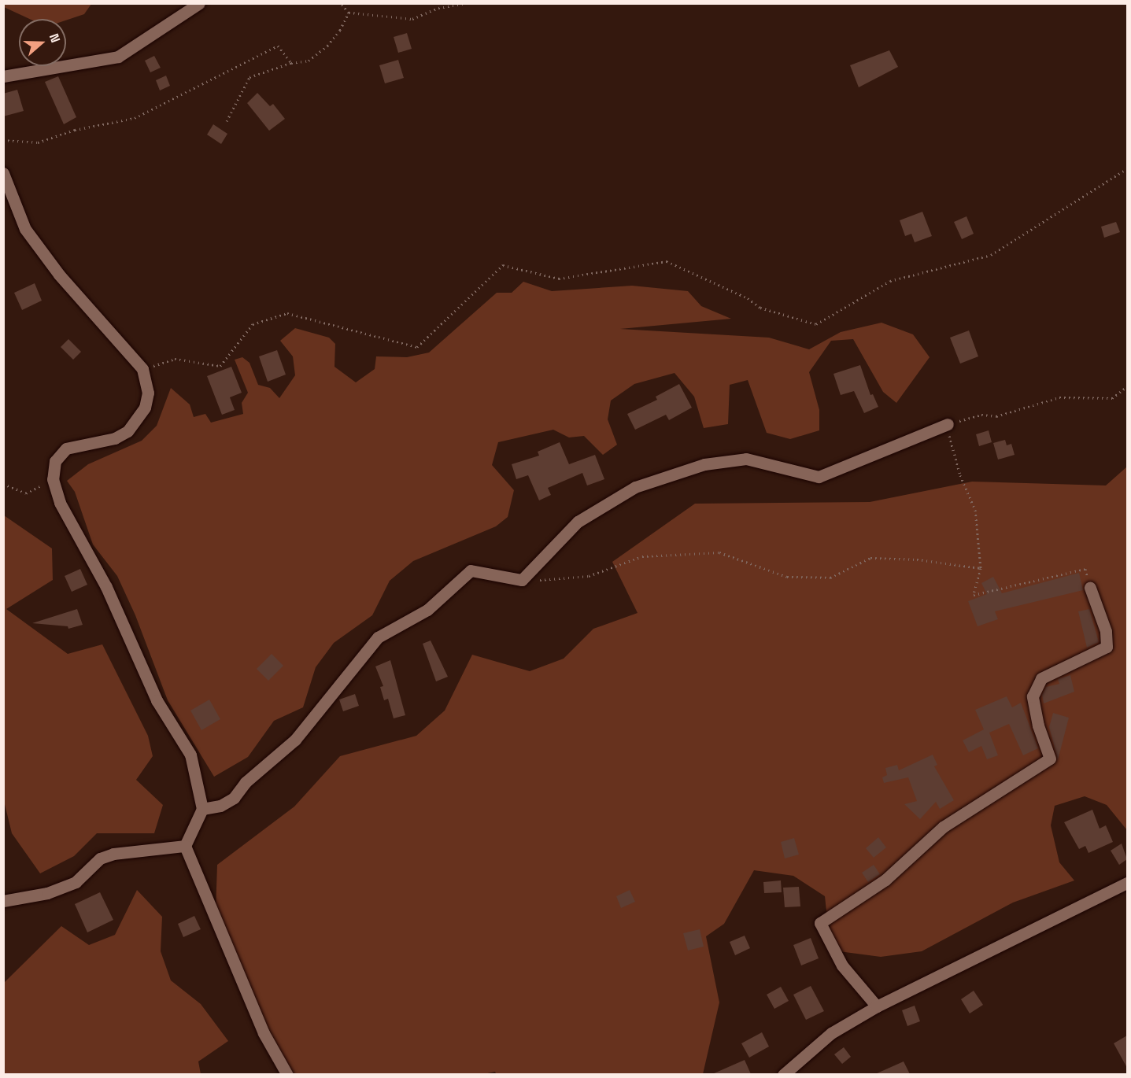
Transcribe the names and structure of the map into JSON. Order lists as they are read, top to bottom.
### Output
{
  "north": "right"
}
